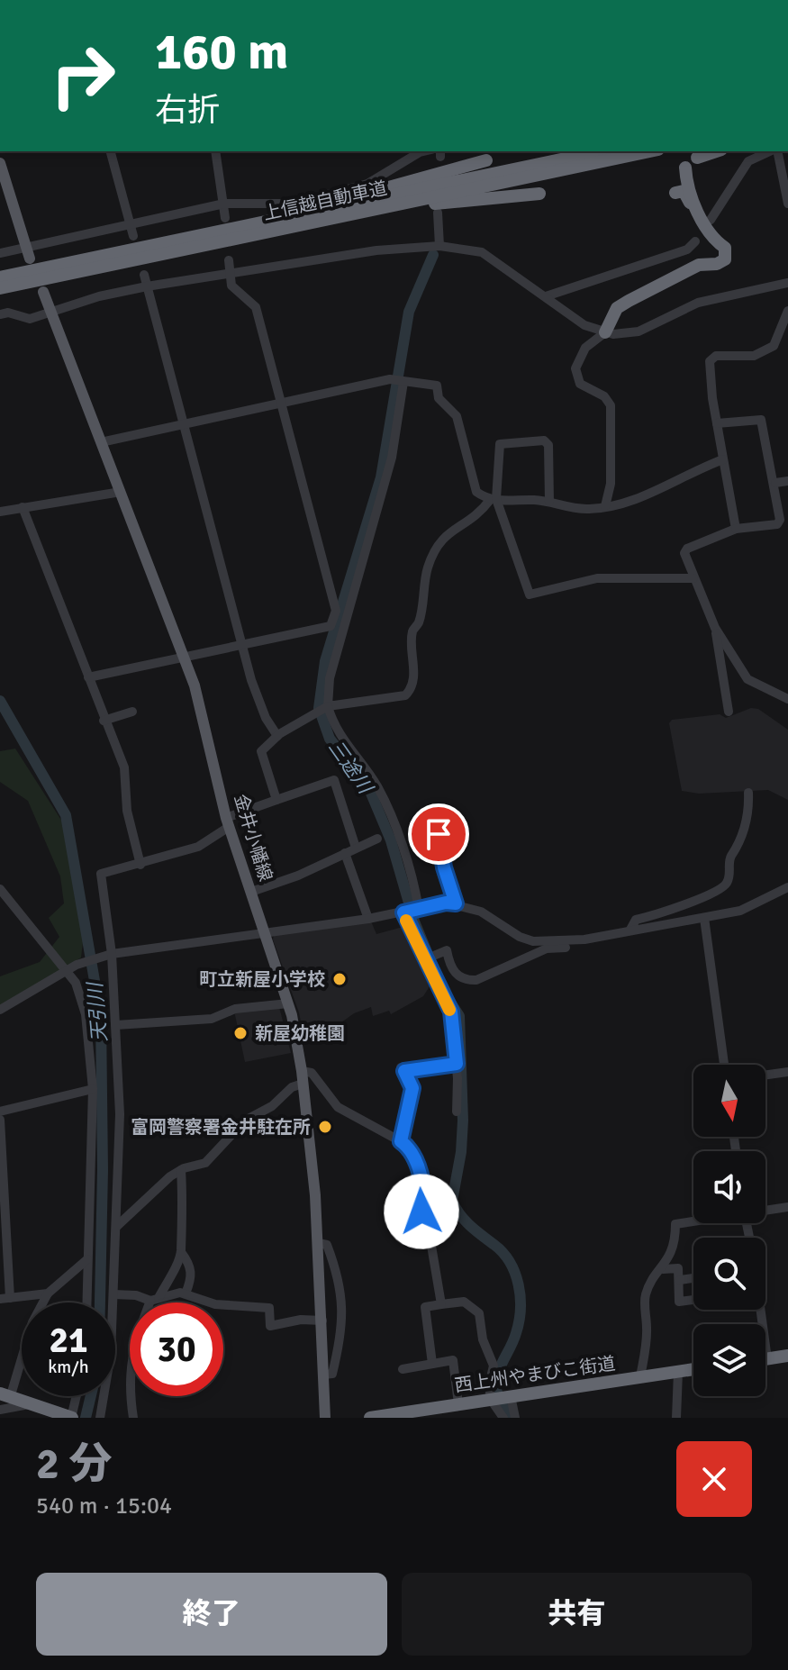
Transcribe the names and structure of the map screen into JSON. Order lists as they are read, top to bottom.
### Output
{
  "streets": {
    "highway": ["上信越自動車道", "西上州やまびこ街道"],
    "main road": ["金井小幡線"]
  },
  "water": ["三途川", "天引川"],
  "places": ["町立新屋小学校", "新屋幼稚園", "富岡警察署金井駐在所"],
  "north": "bottom",
  "page": {
    "turn": ["160 m", "右折"],
    "speed": "21 km/h",
    "limit": "30",
    "heading": ["2 分", "540 m · 15:04"],
    "buttons": ["終了", "共有"]
  }
}
